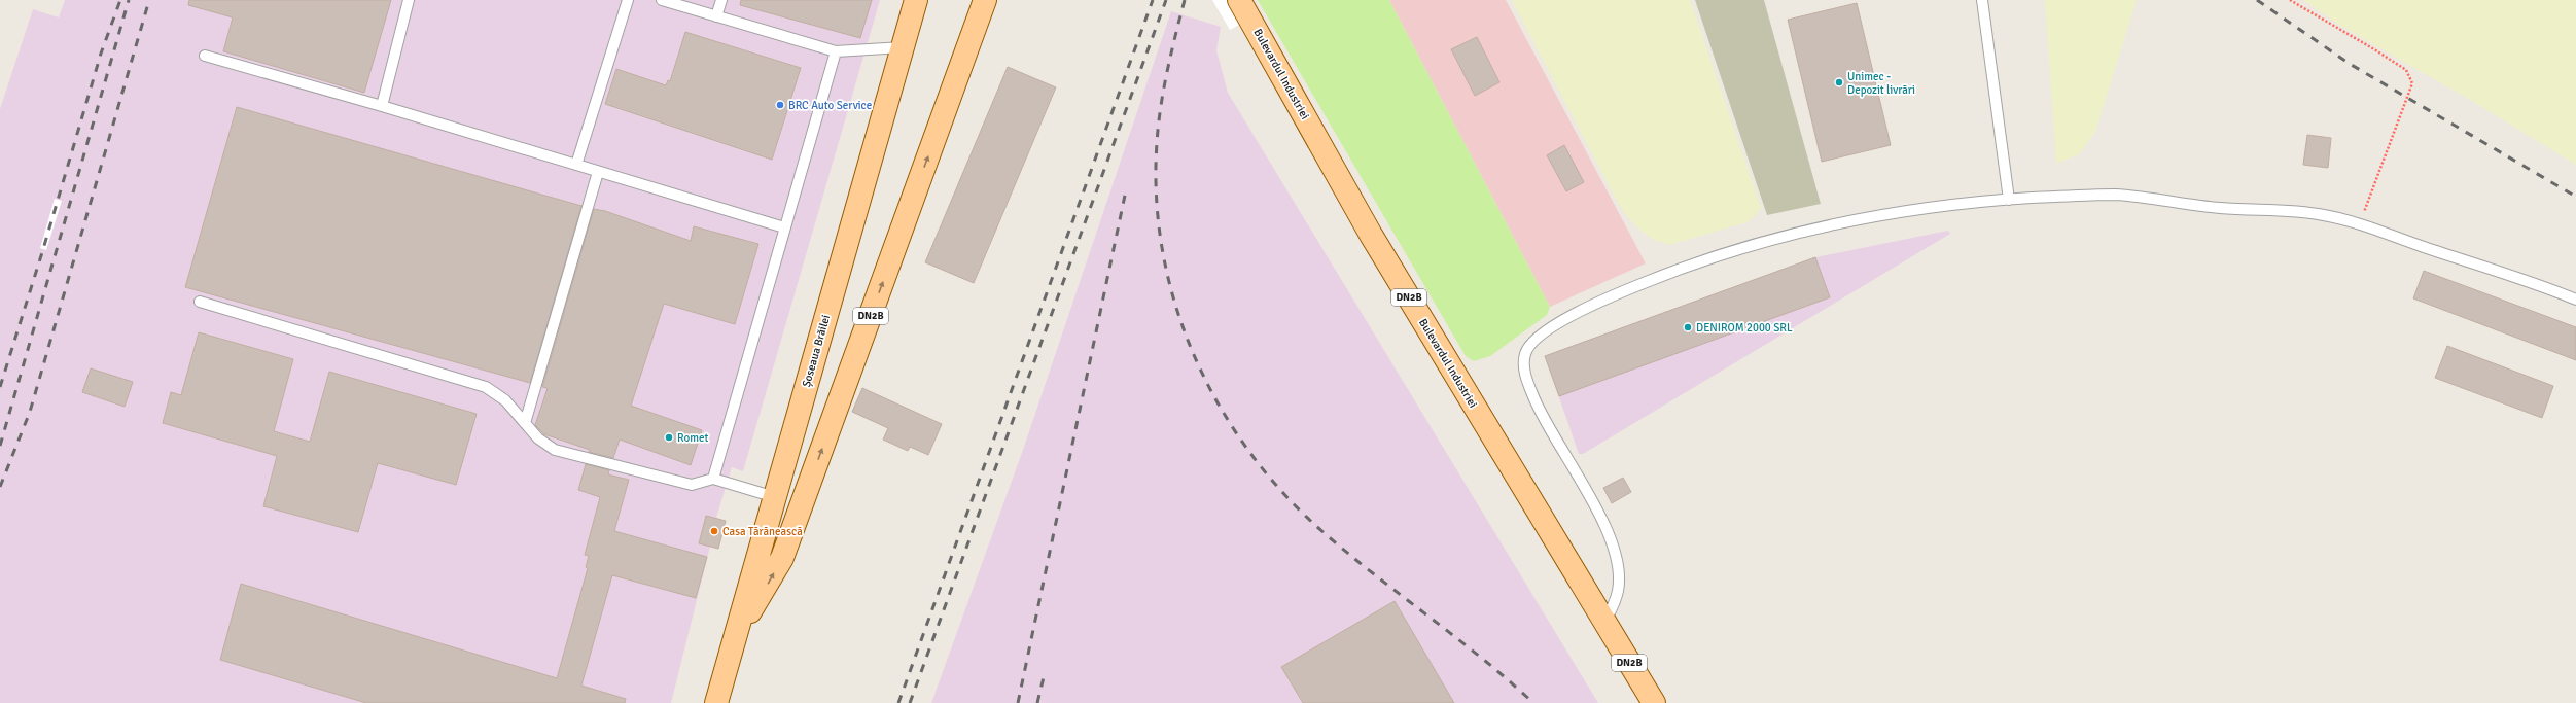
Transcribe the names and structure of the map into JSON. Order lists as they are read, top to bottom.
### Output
{
  "streets": {
    "main road": ["Bulevardul Industriei", "DN2B", "Șoseaua Brăilei"]
  },
  "crossings": [
    ["DN2B", "Șoseaua Brăilei"]
  ],
  "places": [
    "Unimec - Depozit livrări",
    "BRC Auto Service",
    "DENIROM 2000 SRL",
    "Romet",
    "Casa Tărănească"
  ]
}
